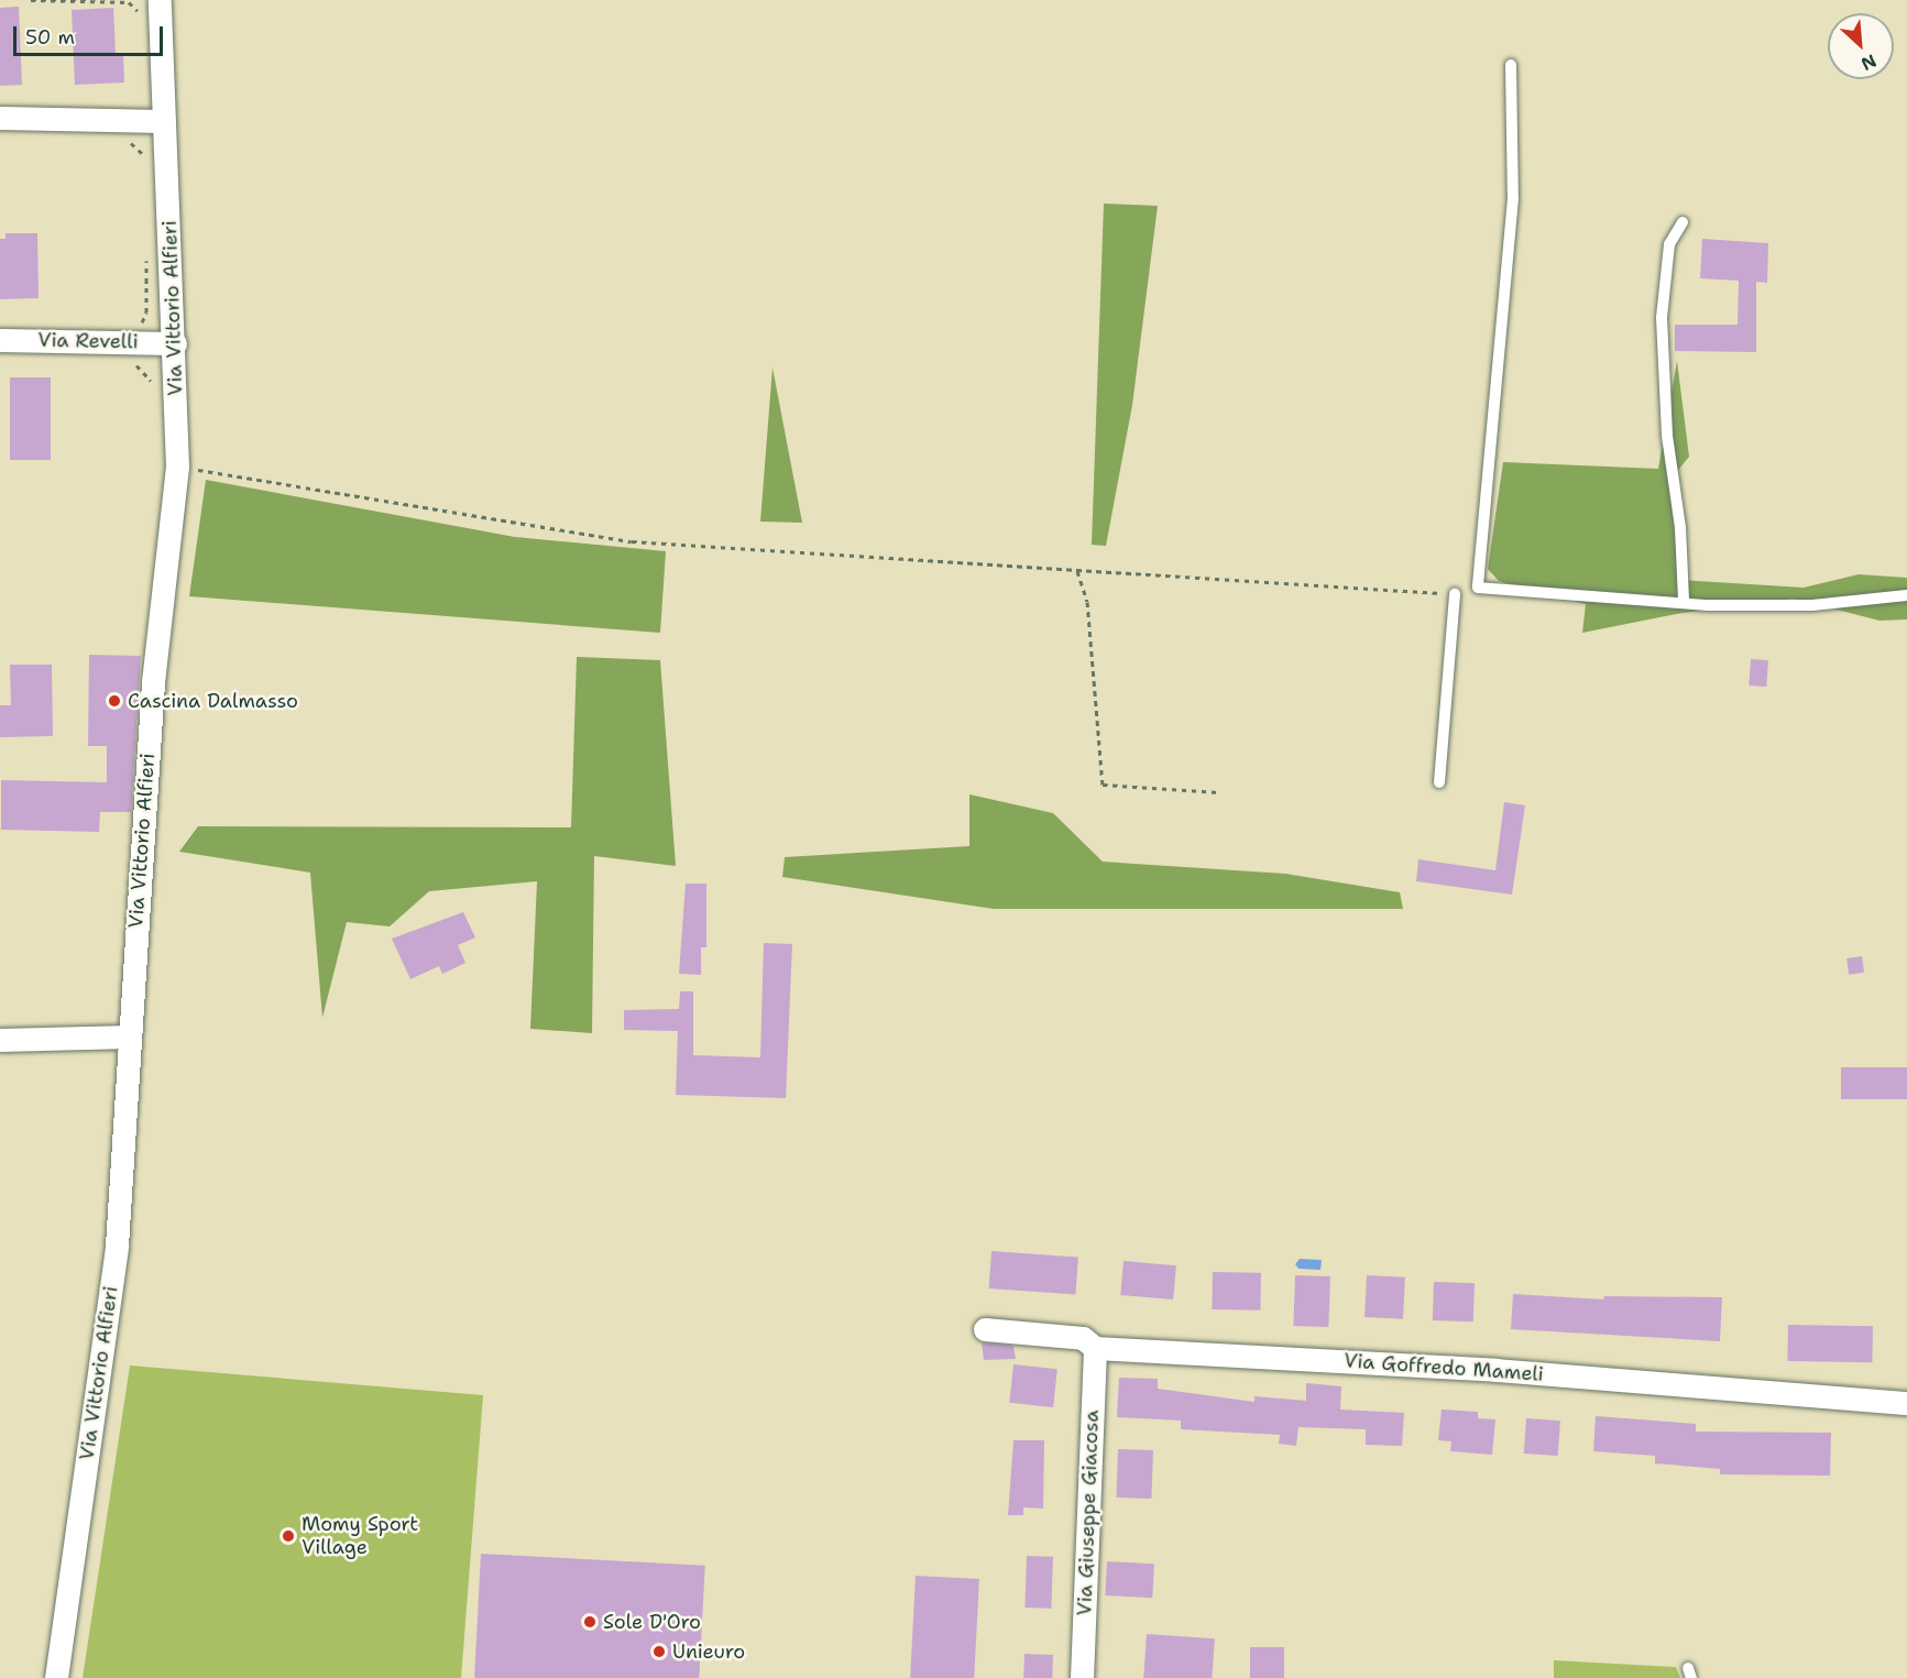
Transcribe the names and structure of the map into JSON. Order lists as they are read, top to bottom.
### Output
{
  "streets": {
    "street": [
      "Via Vittorio Alfieri",
      "Via Revelli",
      "Via Goffredo Mameli",
      "Via Giuseppe Giacosa"
    ]
  },
  "crossings": [
    ["Via Vittorio Alfieri", "Via Revelli"],
    ["Via Goffredo Mameli", "Via Giuseppe Giacosa"]
  ],
  "places": [
    "Cascina Dalmasso",
    "Momy Sport Village",
    "Sole D'Oro",
    "Unieuro"
  ],
  "scale_bar": "50 m",
  "north": "bottom right"
}
